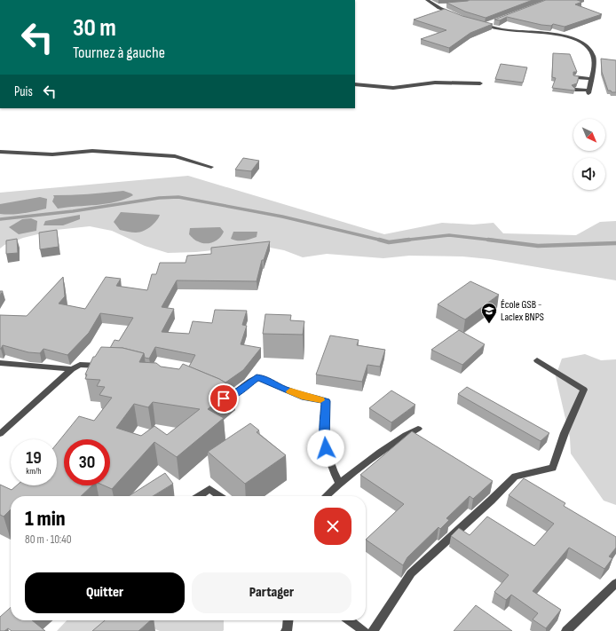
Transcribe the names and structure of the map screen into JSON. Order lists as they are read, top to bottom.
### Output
{
  "places": {
    "school or university": ["École GSB - Laclex BNPS"]
  },
  "north": "bottom right",
  "page": {
    "turn": ["30 m", "Tournez à gauche"],
    "then": "Puis",
    "speed": "19 km/h",
    "limit": "30",
    "heading": ["1 min", "80 m · 10:40"],
    "buttons": ["Quitter", "Partager"]
  }
}
